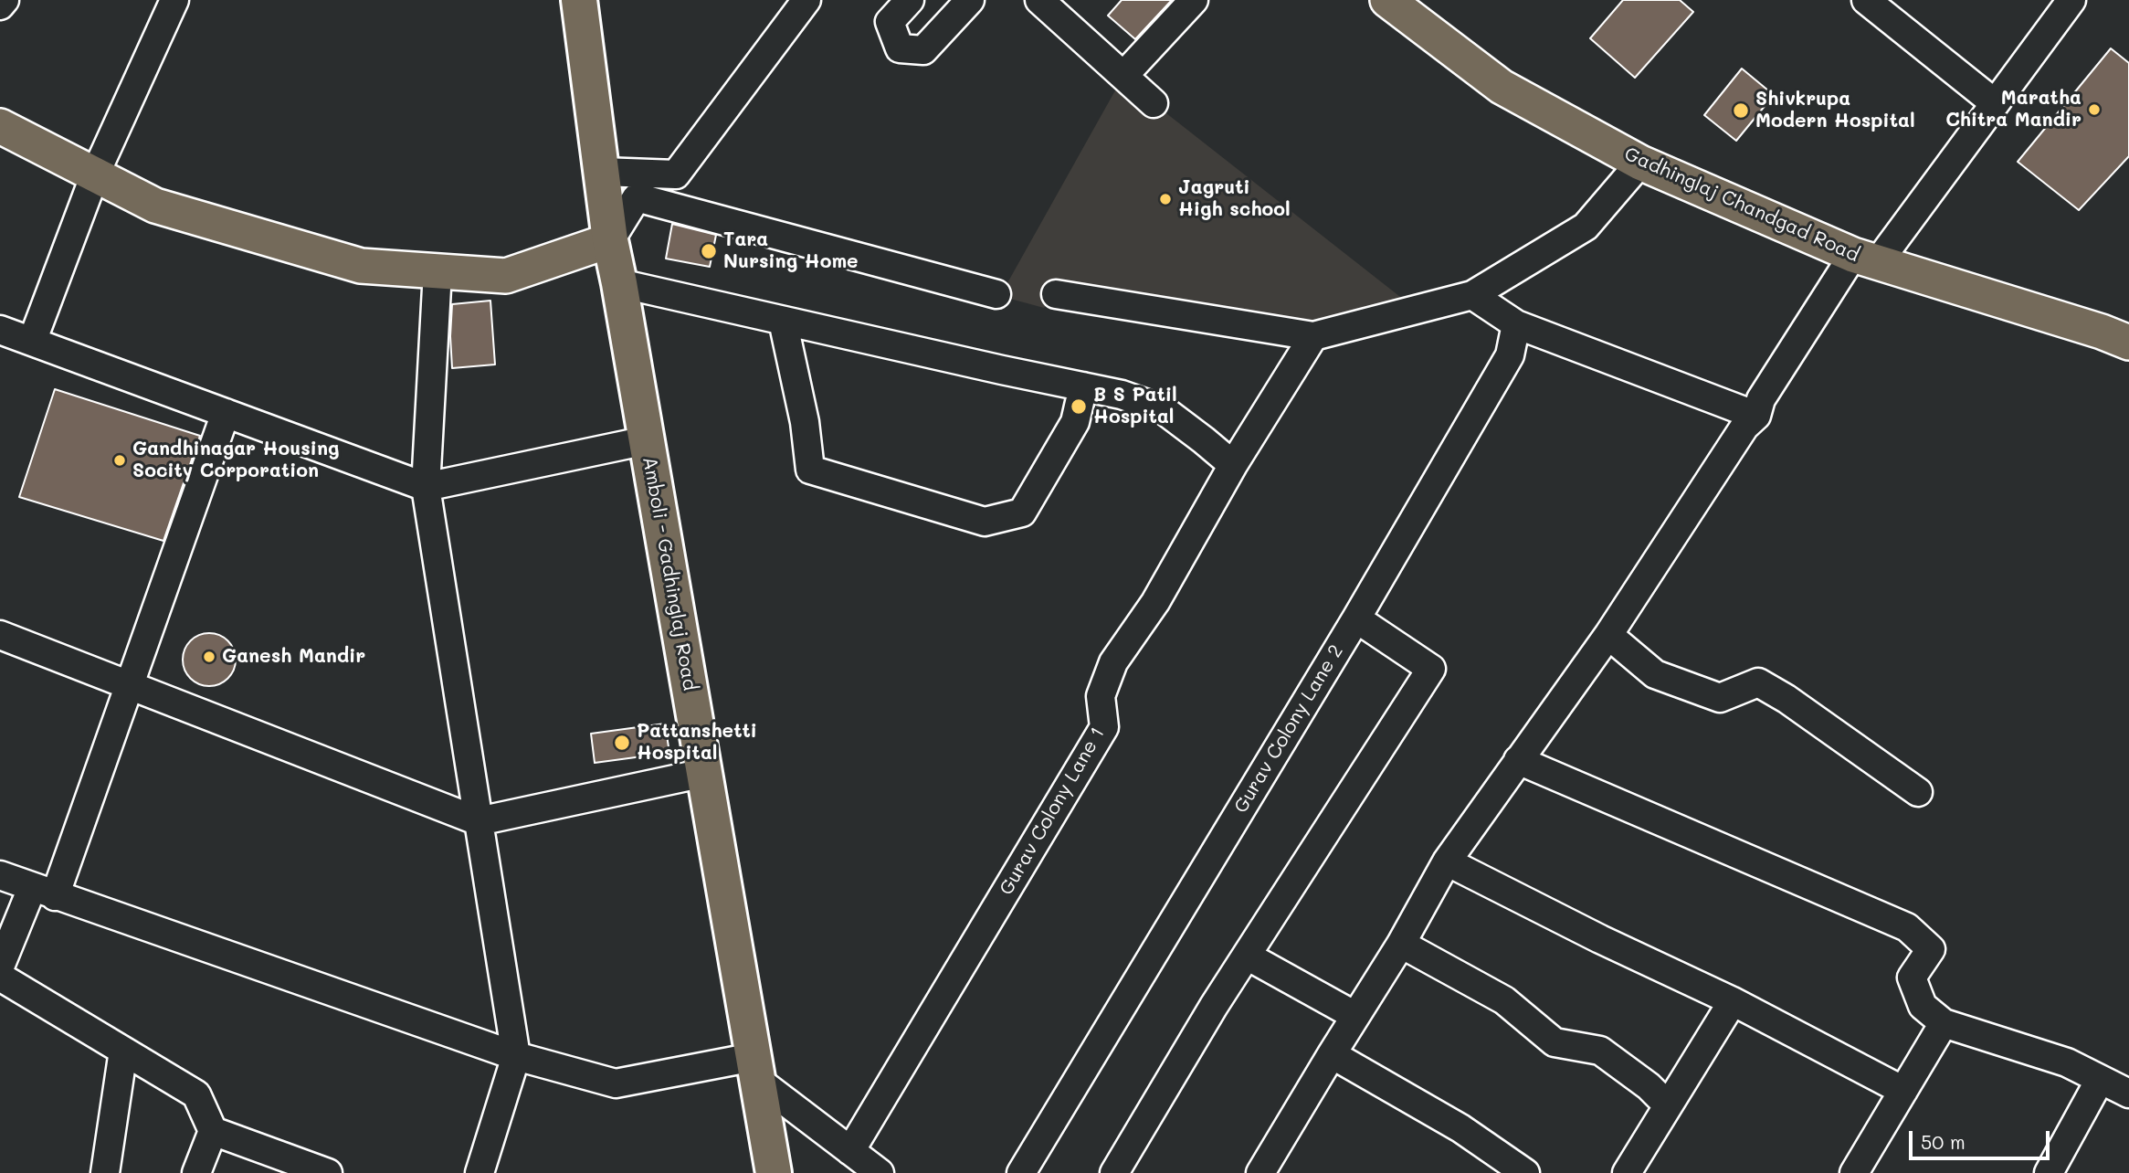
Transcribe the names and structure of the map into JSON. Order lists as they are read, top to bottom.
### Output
{
  "streets": {
    "highway": ["Amboli - Gadhinglaj Road"],
    "main road": ["Gadhinglaj Chandgad Road"],
    "street": ["Gurav Colony Lane 2", "Gurav Colony Lane 1"]
  },
  "places": [
    "Maratha Chitra Mandir",
    "Shivkrupa Modern Hospital",
    "Jagruti High school",
    "Tara Nursing Home",
    "B S Patil Hospital",
    "Gandhinagar Housing Socity Corporation",
    "Ganesh Mandir",
    "Pattanshetti Hospital"
  ],
  "scale_bar": "50 m"
}
